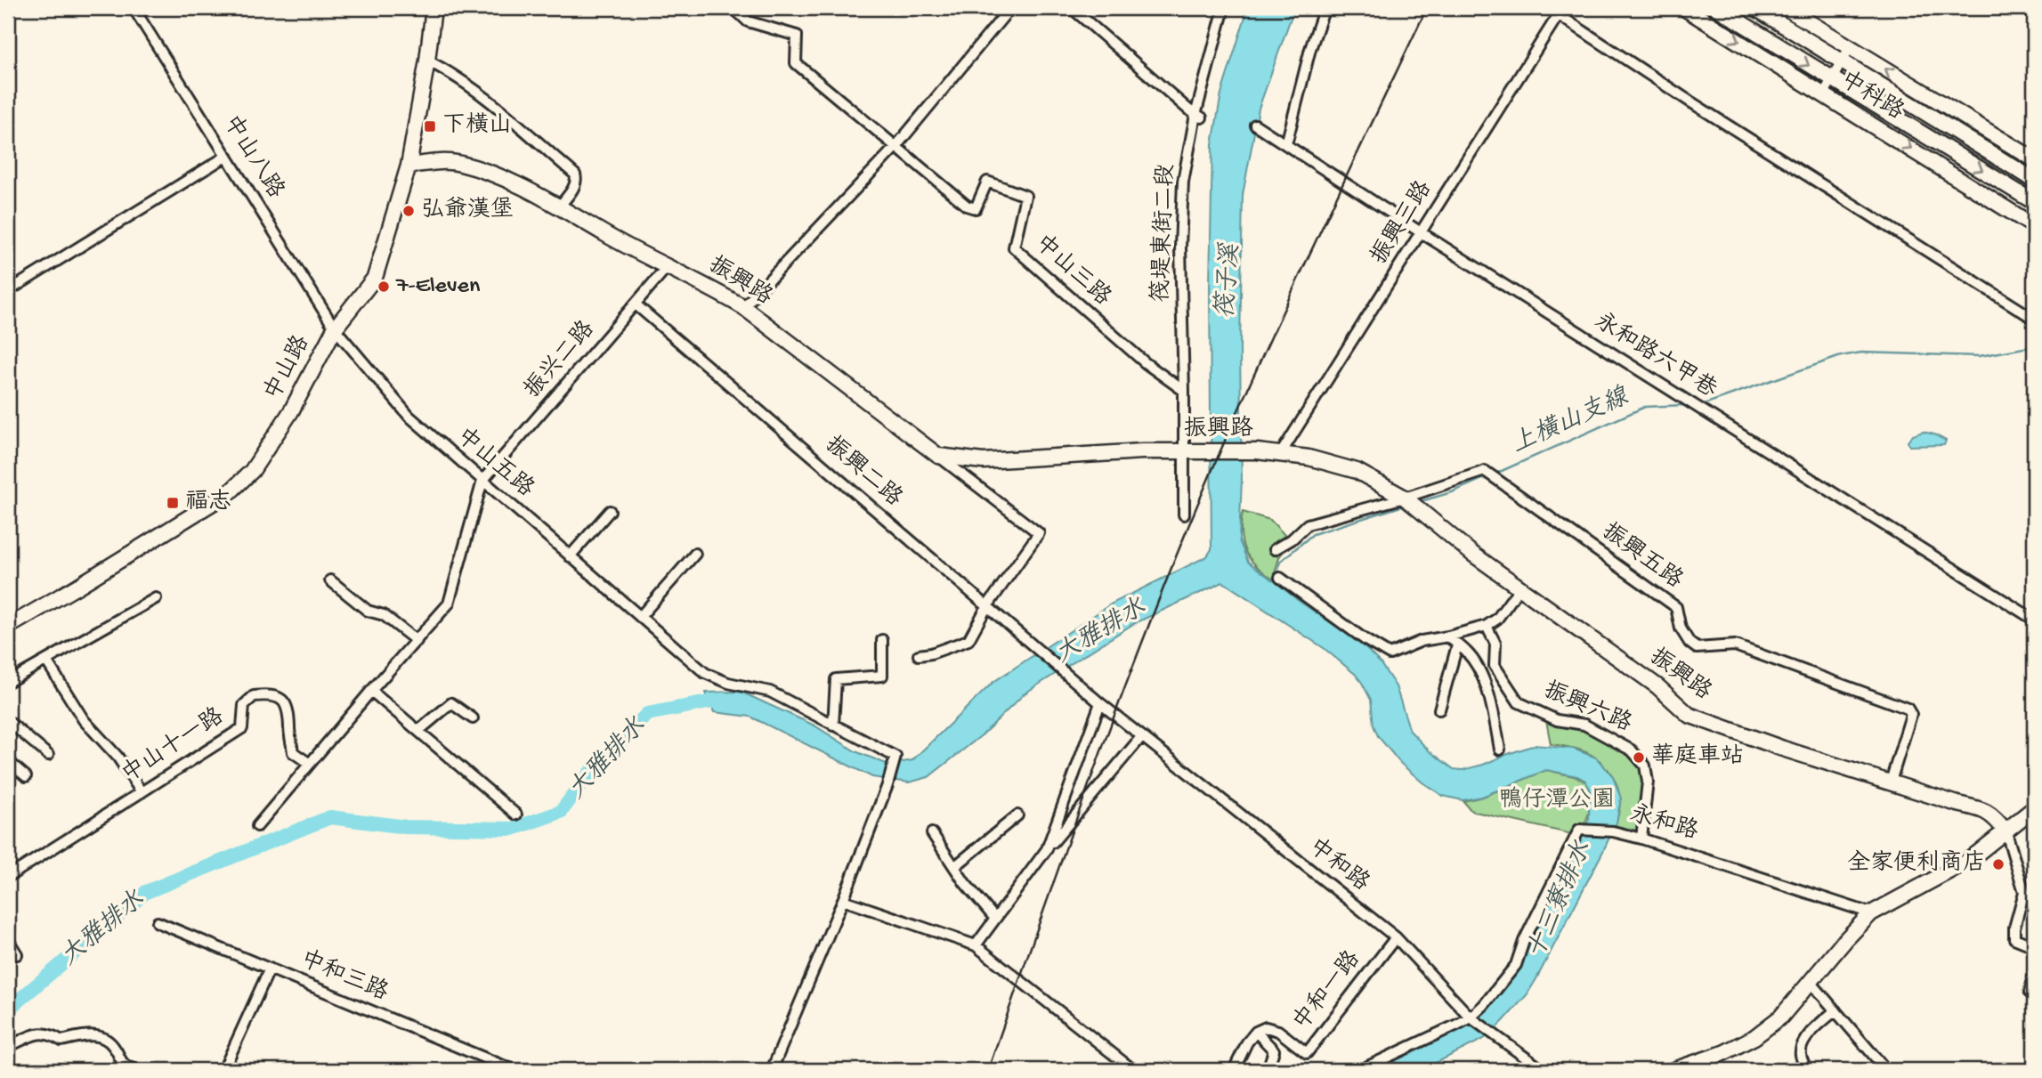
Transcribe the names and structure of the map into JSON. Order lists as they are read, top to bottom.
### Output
{
  "streets": {
    "street": [
      "中科路",
      "中山八路",
      "振興三路",
      "筏堤東街二段",
      "中山三路",
      "振興路",
      "永和路六甲巷",
      "振兴二路",
      "中山路",
      "中山五路",
      "振興二路",
      "振興五路",
      "振興六路",
      "中山十一路",
      "永和路",
      "中和路",
      "中和三路",
      "中和一路"
    ]
  },
  "crossings": [
    ["中山八路", "中山路"],
    ["中山八路", "中山五路"],
    ["振興三路", "振興路"],
    ["振興三路", "永和路六甲巷"],
    ["筏堤東街二段", "中山三路"],
    ["振興路", "振兴二路"],
    ["振興路", "中山路"],
    ["振興路", "振興五路"],
    ["振兴二路", "中山五路"],
    ["振兴二路", "振興二路"],
    ["中山路", "中山五路"],
    ["振興二路", "中和路"],
    ["振興六路", "永和路"],
    ["永和路", "中和路"],
    ["中和路", "中和一路"]
  ],
  "water": [
    "筏子溪",
    "上橫山支線",
    "大雅排水",
    "十三寮排水"
  ],
  "parks": ["鴨仔潭公園"],
  "places": {
    "transit": ["下橫山", "福志"],
    "other": [
      "弘爺漢堡",
      "7-Eleven",
      "華庭車站",
      "全家便利商店"
    ]
  }
}
